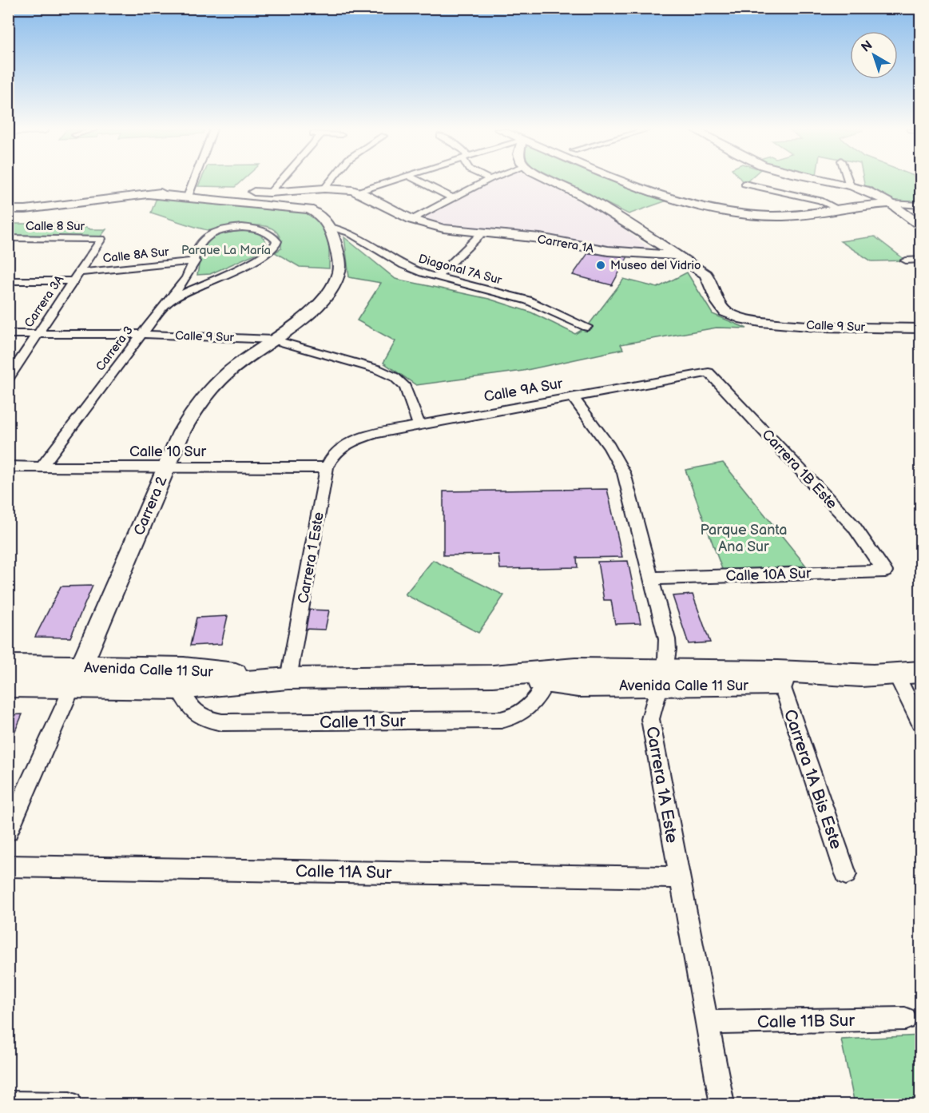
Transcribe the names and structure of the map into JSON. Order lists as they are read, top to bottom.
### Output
{
  "streets": {
    "street": [
      "Calle 8 Sur",
      "Carrera 1A",
      "Calle 8A Sur",
      "Diagonal 7A Sur",
      "Carrera 3A",
      "Calle 9 Sur",
      "Carrera 3",
      "Calle 9A Sur",
      "Calle 10 Sur",
      "Carrera 1B Este",
      "Carrera 2",
      "Carrera 1 Este",
      "Calle 10A Sur",
      "Avenida Calle 11 Sur",
      "Calle 11 Sur",
      "Carrera 1A Bis Este",
      "Carrera 1A Este",
      "Calle 11A Sur",
      "Calle 11B Sur"
    ]
  },
  "crossings": [
    ["Calle 8 Sur", "Carrera 3A"],
    ["Carrera 1A", "Calle 9 Sur"],
    ["Calle 8A Sur", "Carrera 3A"],
    ["Calle 8A Sur", "Carrera 3"],
    ["Diagonal 7A Sur", "Carrera 2"],
    ["Carrera 3A", "Calle 9 Sur"],
    ["Calle 9 Sur", "Carrera 3"],
    ["Calle 9 Sur", "Calle 9A Sur"],
    ["Calle 9 Sur", "Carrera 2"],
    ["Carrera 3", "Calle 10 Sur"],
    ["Calle 9A Sur", "Carrera 1B Este"],
    ["Calle 9A Sur", "Carrera 1 Este"],
    ["Calle 9A Sur", "Carrera 1A Este"],
    ["Calle 10 Sur", "Carrera 2"],
    ["Calle 10 Sur", "Carrera 1 Este"],
    ["Carrera 1B Este", "Calle 10A Sur"],
    ["Carrera 2", "Avenida Calle 11 Sur"],
    ["Carrera 1 Este", "Avenida Calle 11 Sur"],
    ["Calle 10A Sur", "Carrera 1A Este"],
    ["Avenida Calle 11 Sur", "Calle 11 Sur"],
    ["Avenida Calle 11 Sur", "Carrera 1A Bis Este"],
    ["Avenida Calle 11 Sur", "Carrera 1A Este"],
    ["Carrera 1A Este", "Calle 11A Sur"],
    ["Carrera 1A Este", "Calle 11B Sur"]
  ],
  "parks": ["Parque La María", "Parque Santa Ana Sur"],
  "places": ["Museo del Vidrio"],
  "north": "top left"
}
